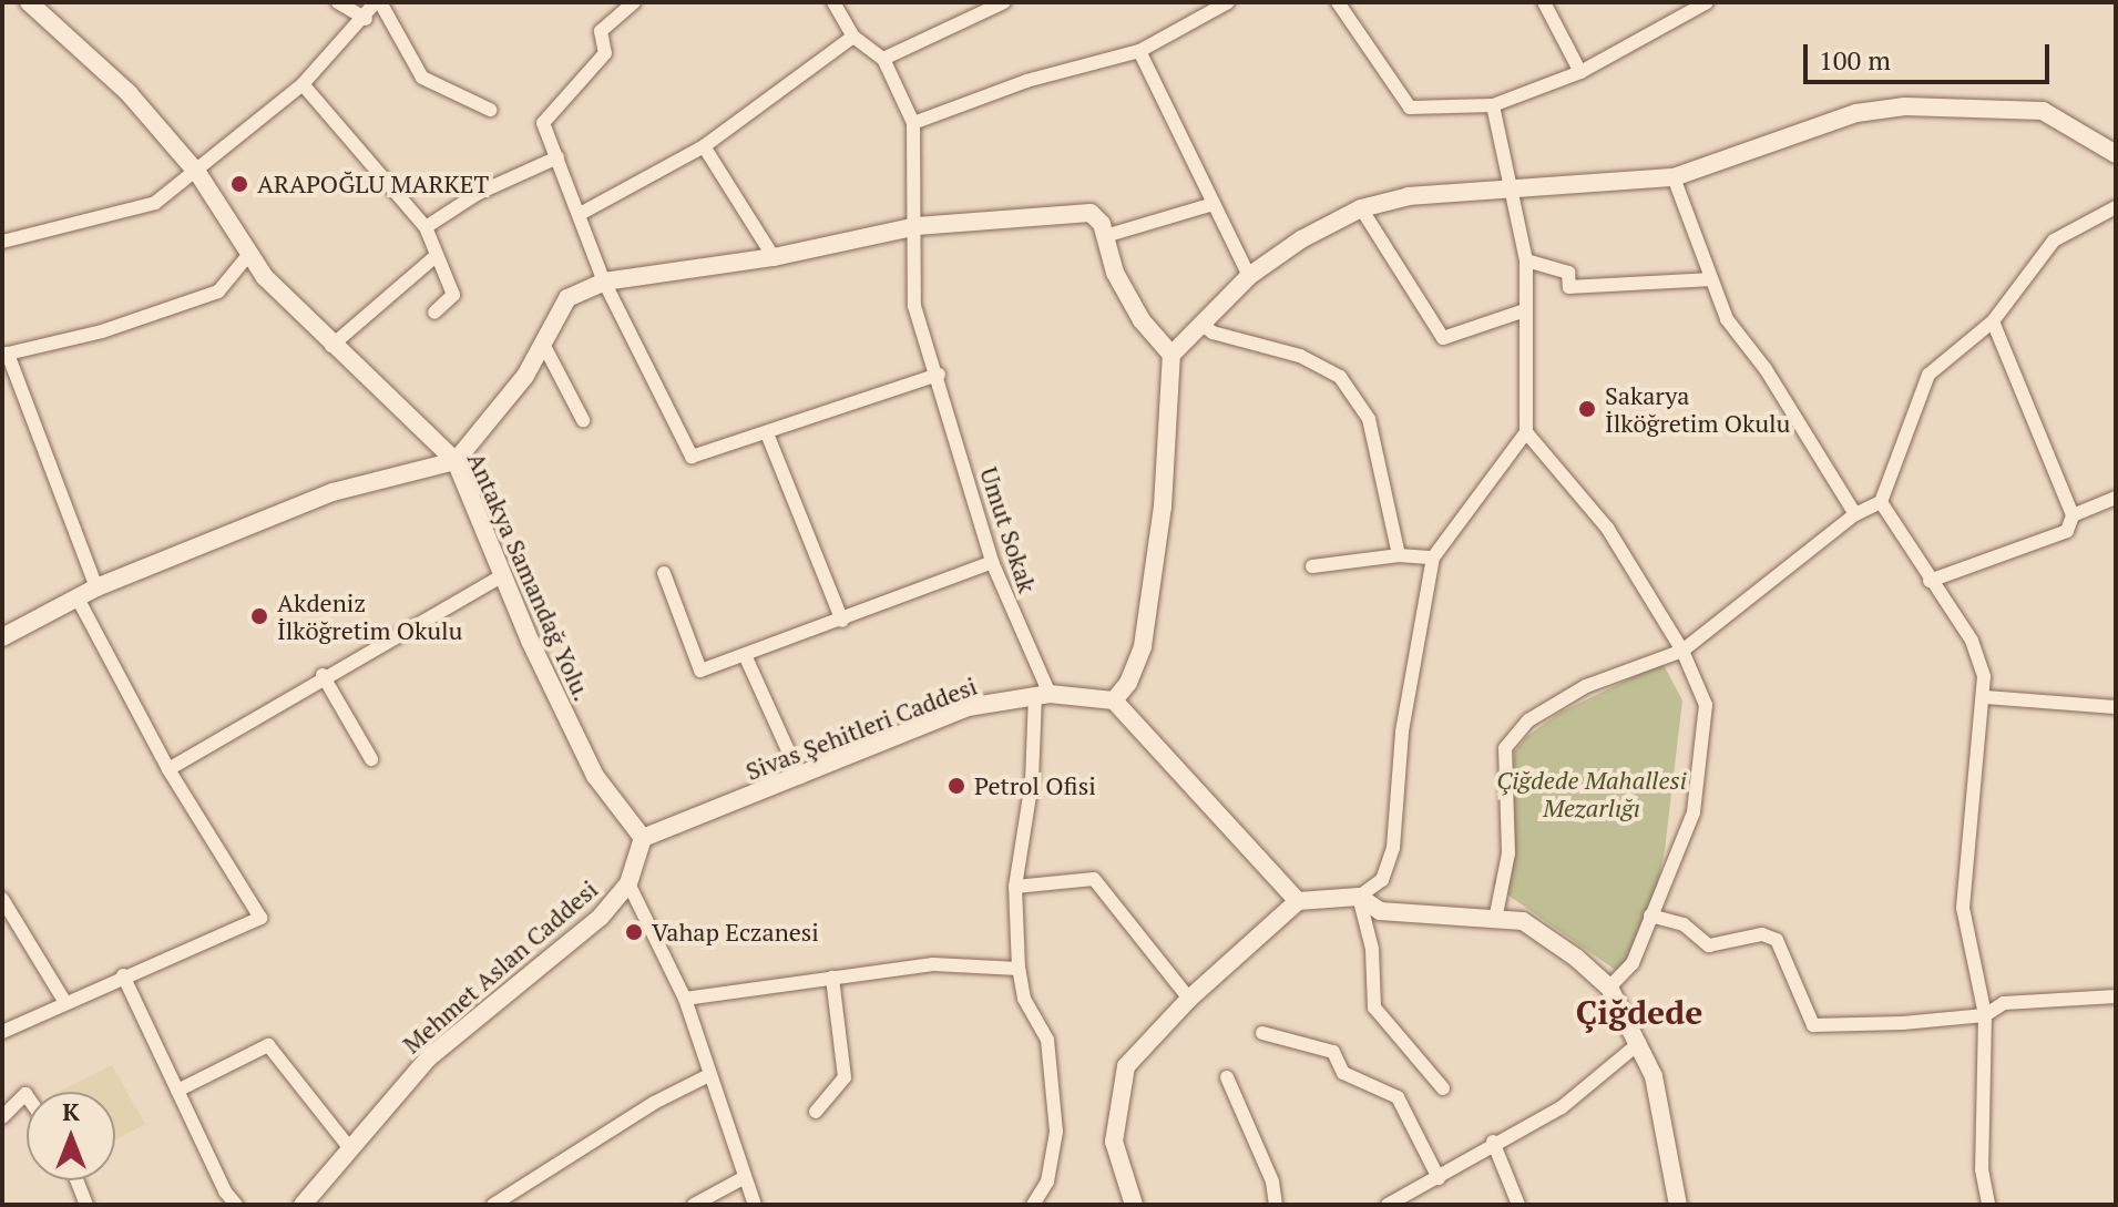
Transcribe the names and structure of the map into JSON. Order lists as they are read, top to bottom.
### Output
{
  "streets": {
    "street": [
      "Umut Sokak",
      "Antakya Samandağ Yolu.",
      "Sivas Şehitleri Caddesi",
      "Mehmet Aslan Caddesi"
    ]
  },
  "crossings": [
    ["Umut Sokak", "Sivas Şehitleri Caddesi"],
    ["Antakya Samandağ Yolu.", "Sivas Şehitleri Caddesi"],
    ["Antakya Samandağ Yolu.", "Mehmet Aslan Caddesi"],
    ["Sivas Şehitleri Caddesi", "Mehmet Aslan Caddesi"]
  ],
  "districts": ["Çiğdede"],
  "parks": ["Çiğdede Mahallesi Mezarlığı"],
  "places": [
    "ARAPOĞLU MARKET",
    "Sakarya İlköğretim Okulu",
    "Akdeniz İlköğretim Okulu",
    "Petrol Ofisi",
    "Vahap Eczanesi"
  ],
  "scale_bar": "100 m",
  "north": "top"
}
